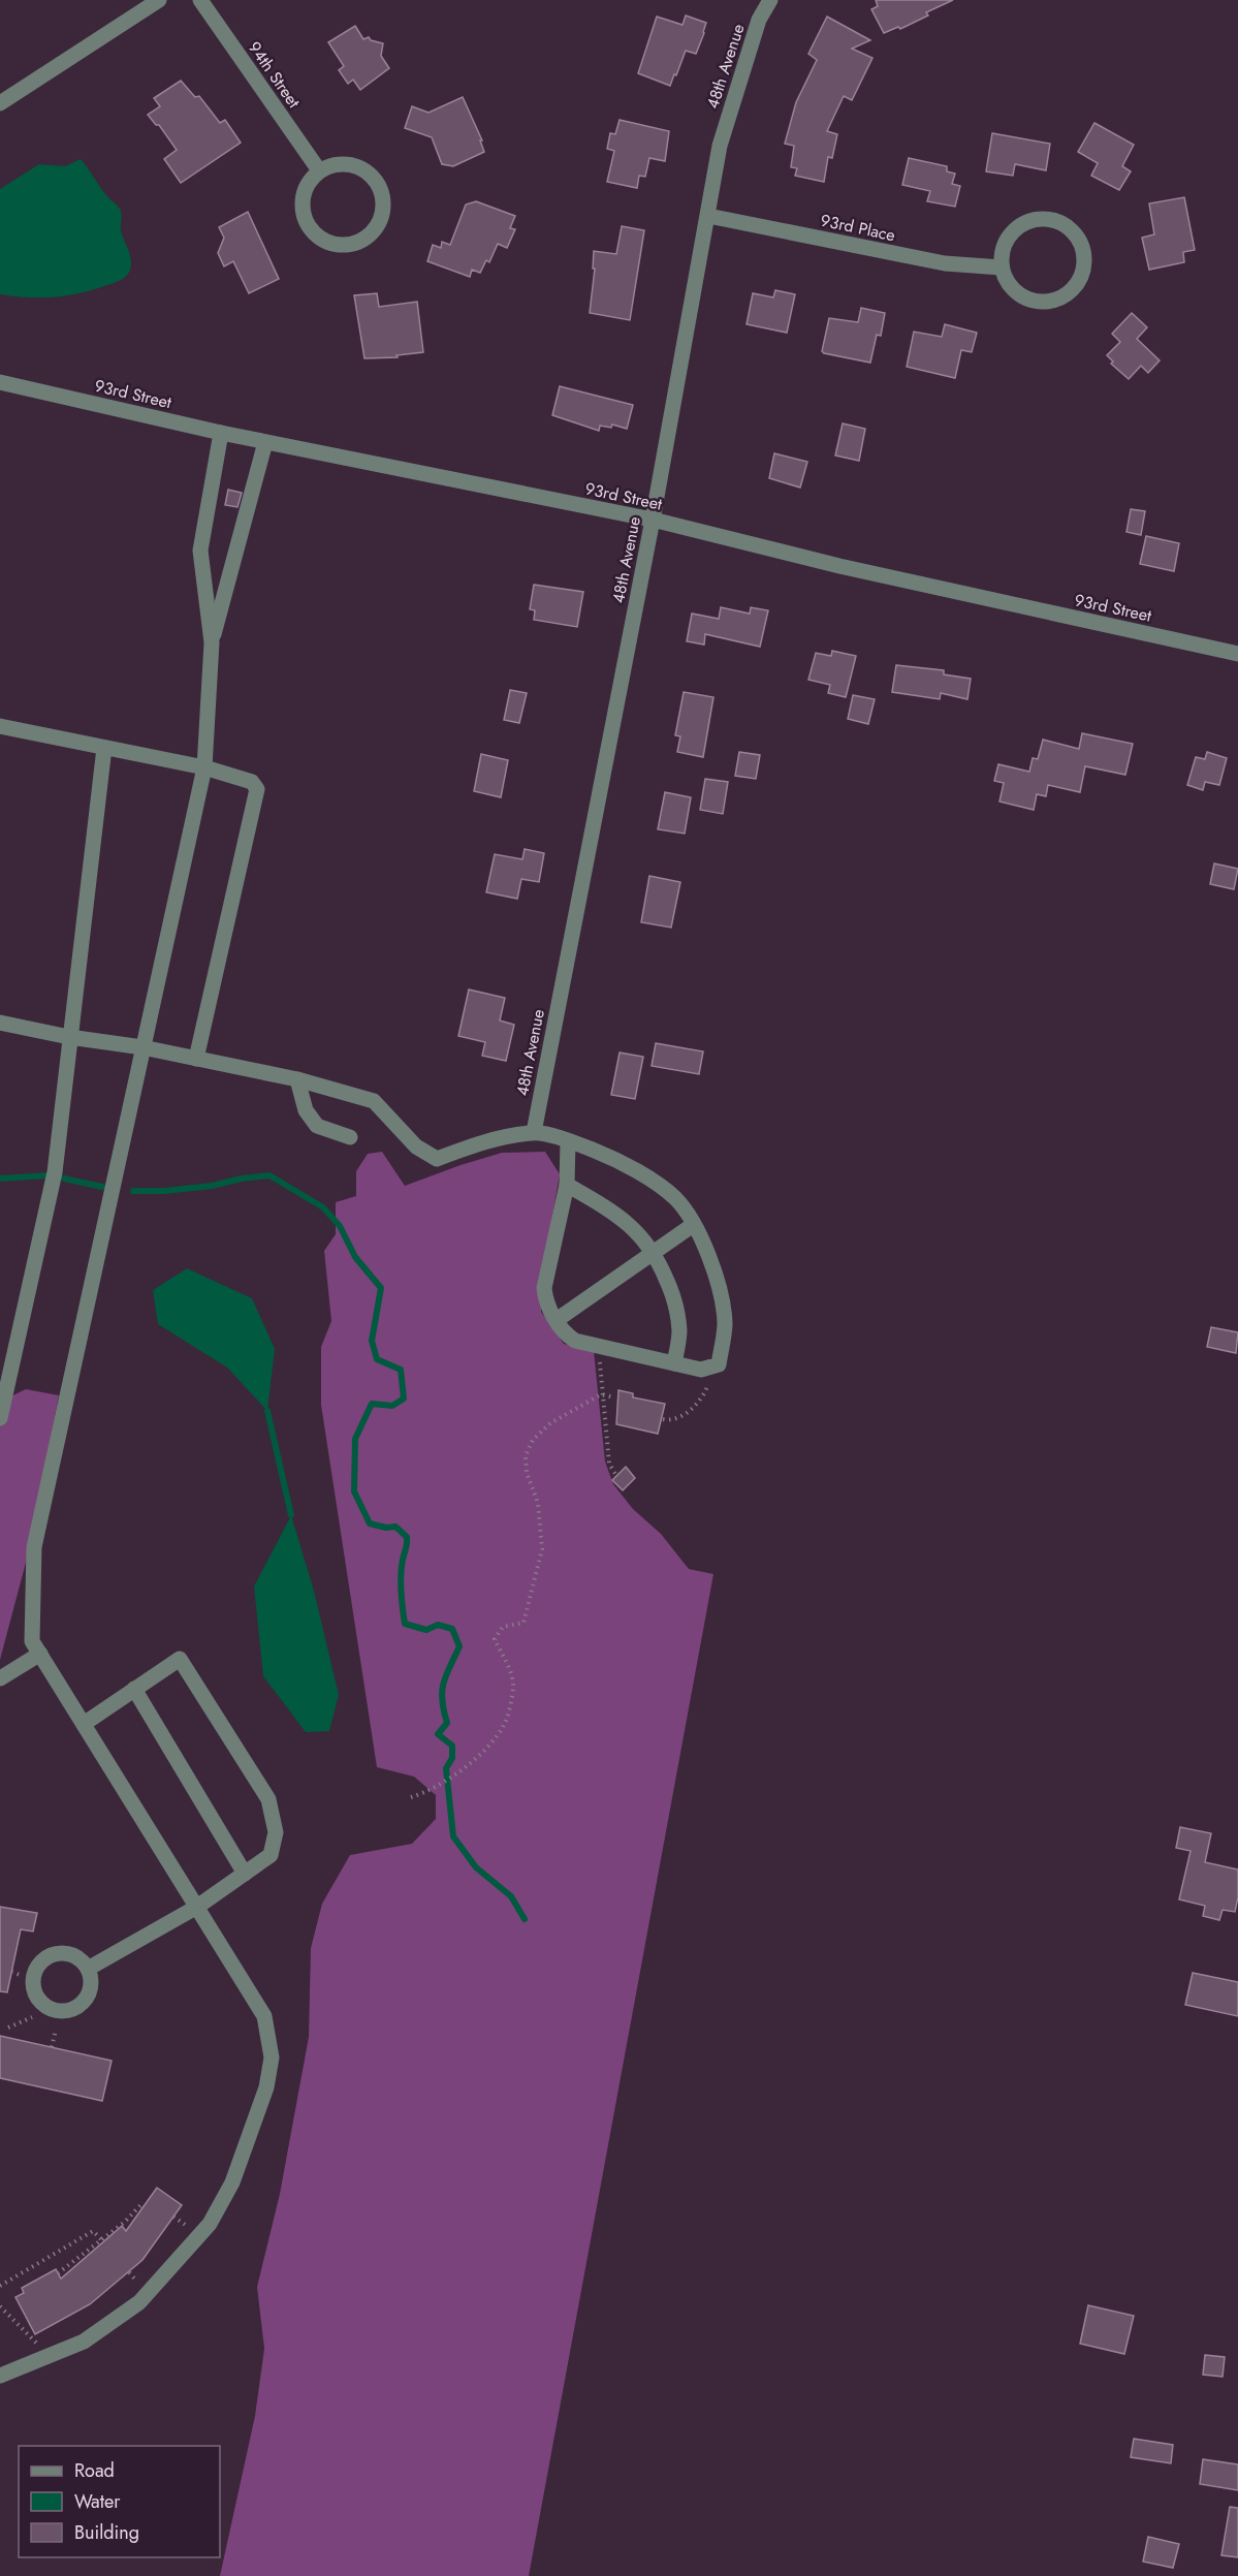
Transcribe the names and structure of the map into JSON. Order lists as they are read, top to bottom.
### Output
{
  "streets": {
    "street": [
      "48th Avenue",
      "94th Street",
      "93rd Place",
      "93rd Street"
    ]
  },
  "crossings": [
    ["48th Avenue", "93rd Place"],
    ["48th Avenue", "93rd Street"]
  ],
  "legend": ["Road", "Water", "Building"]
}
